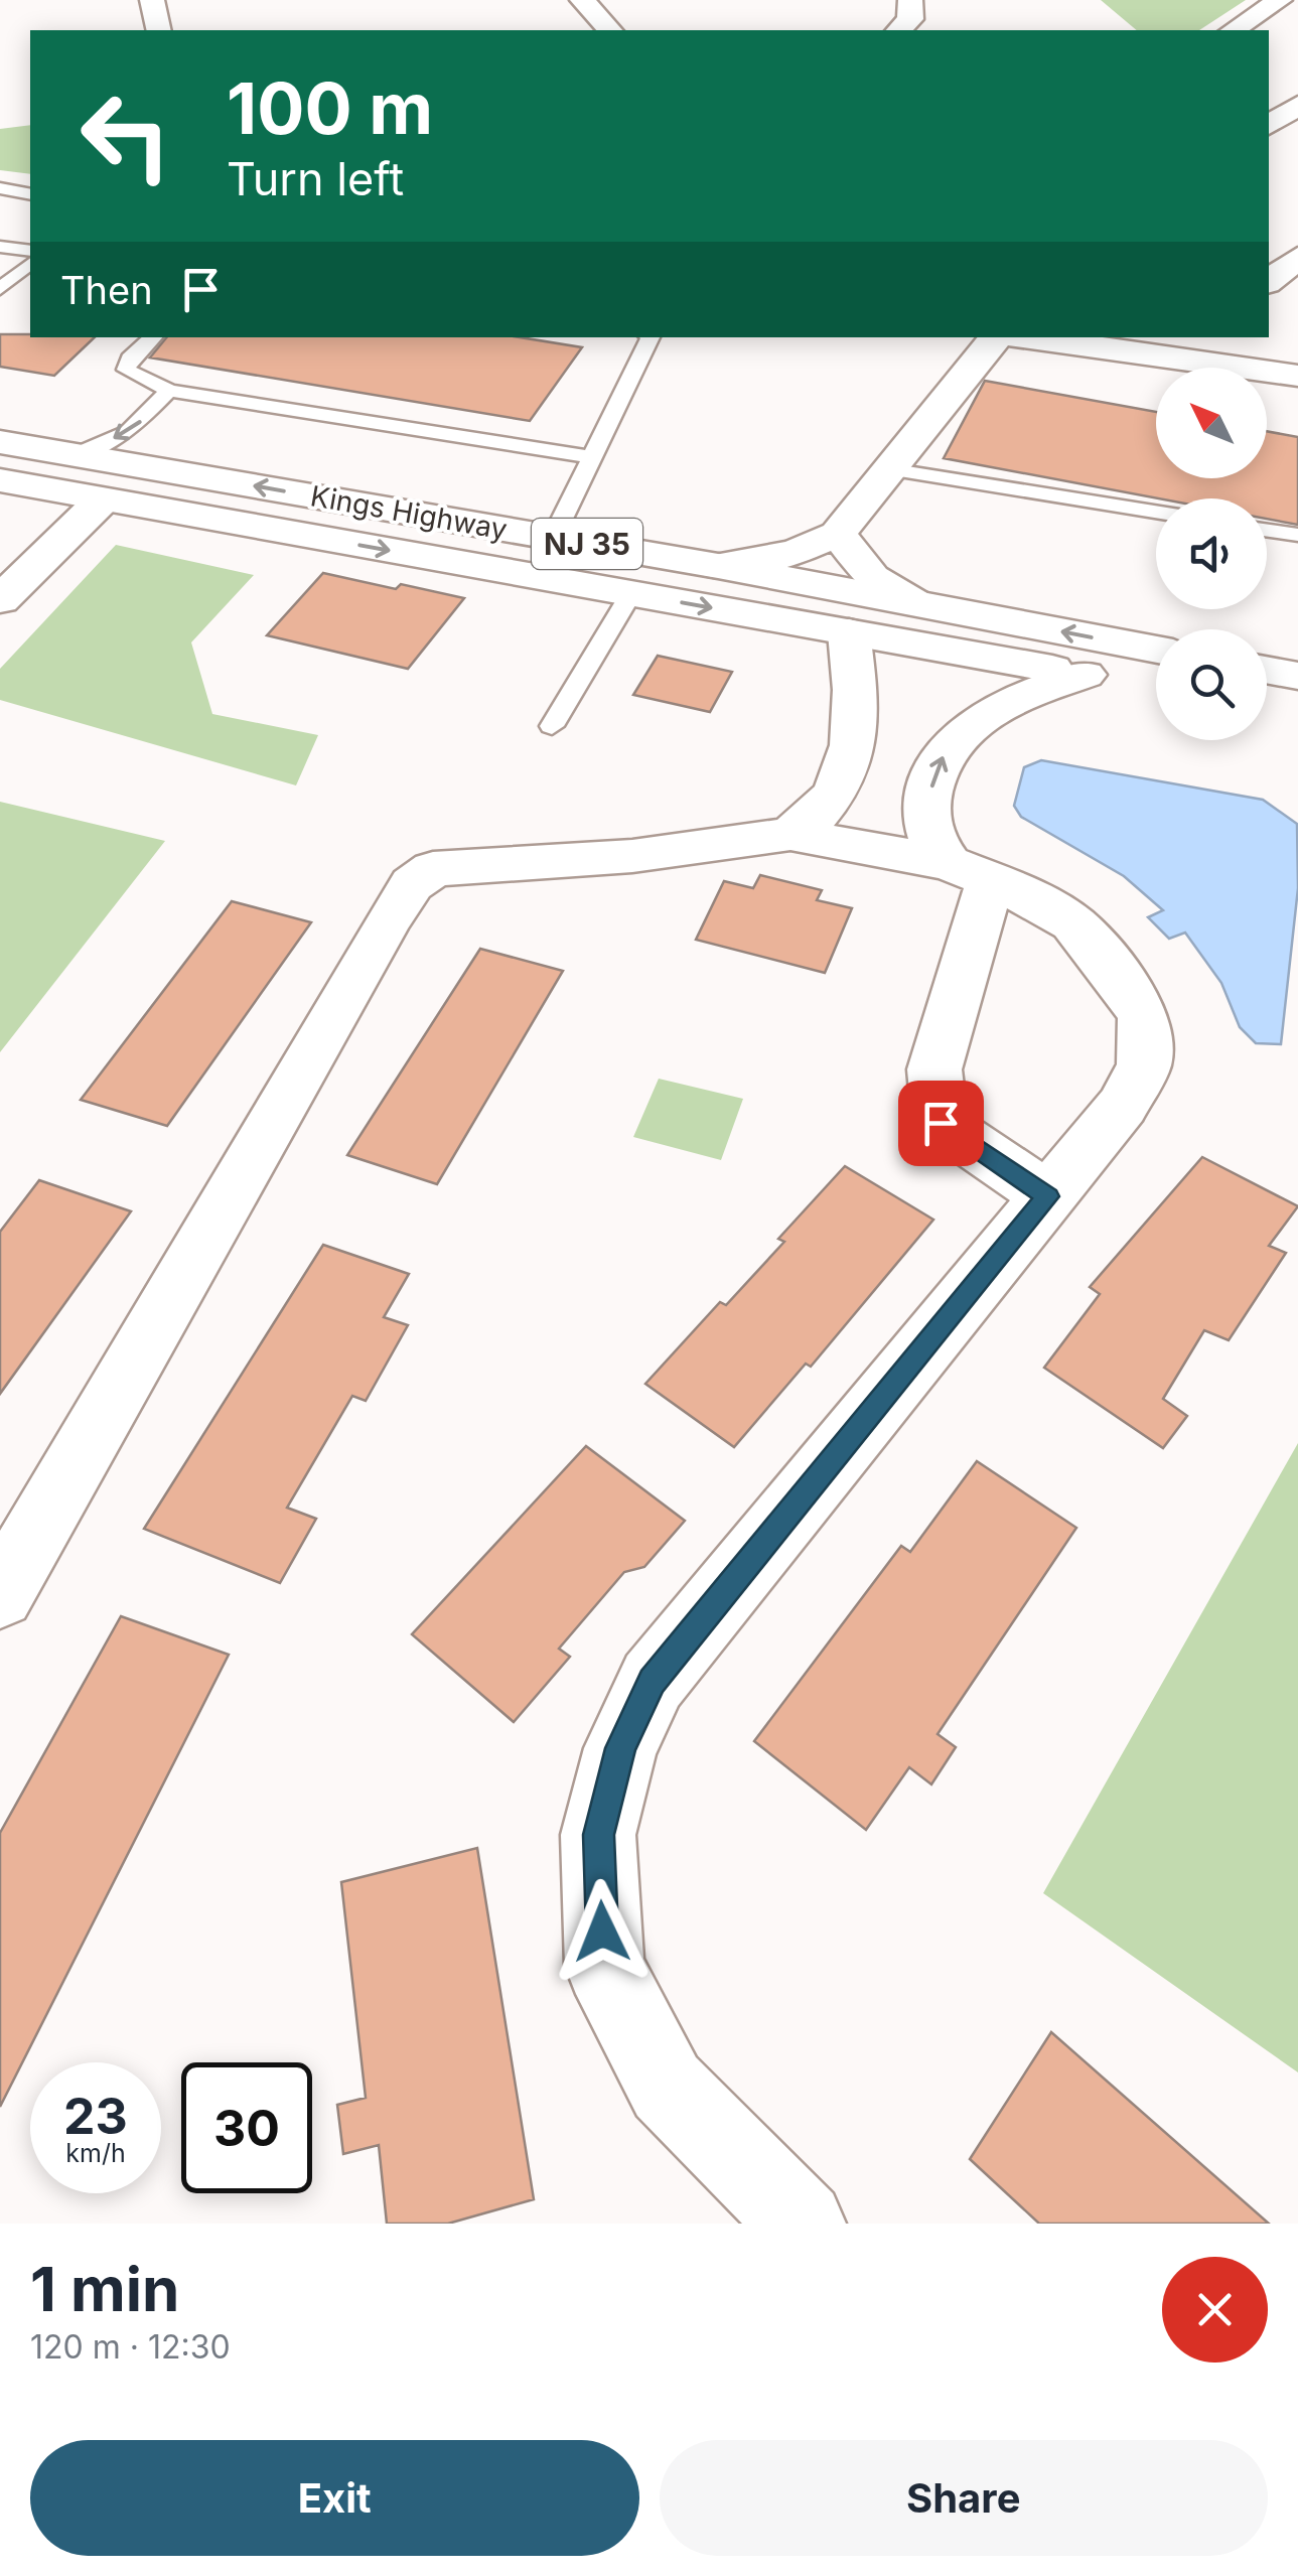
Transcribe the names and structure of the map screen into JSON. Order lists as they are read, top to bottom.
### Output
{
  "streets": {
    "street": ["Kings Highway", "NJ 35"]
  },
  "north": "top left",
  "page": {
    "turn": ["100 m", "Turn left"],
    "then": "Then",
    "speed": "23 km/h",
    "limit": "30",
    "heading": ["1 min", "120 m · 12:30"],
    "buttons": ["Exit", "Share"]
  }
}
